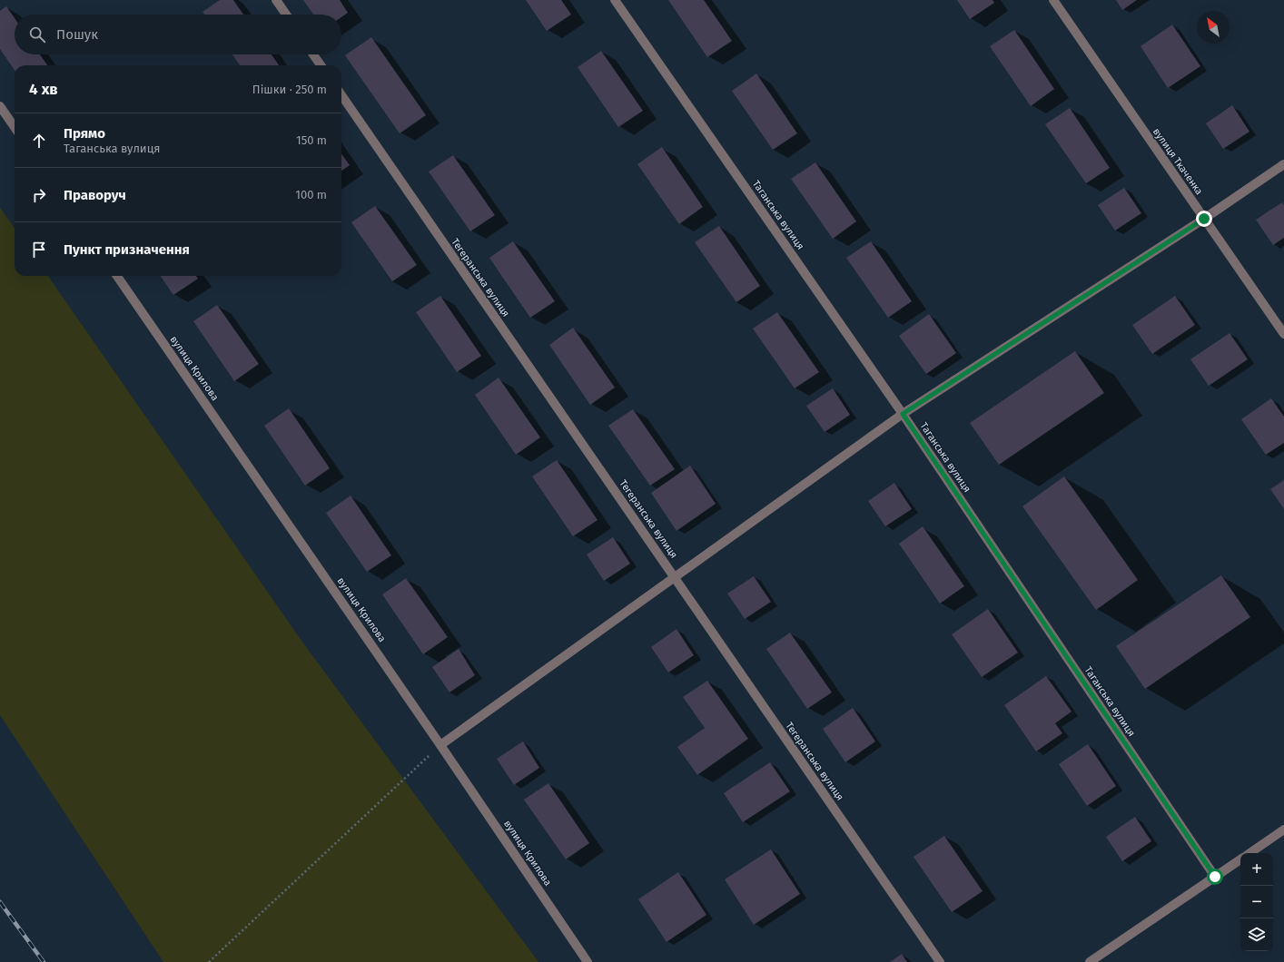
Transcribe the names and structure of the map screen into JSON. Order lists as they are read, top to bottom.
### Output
{
  "streets": {
    "street": [
      "вулиця Ткаченка",
      "Таганська вулиця",
      "Тегеранська вулиця",
      "вулиця Крилова"
    ]
  },
  "north": "top left",
  "page": {
    "search": "Пошук",
    "heading": ["4 хв", "Пішки · 250 m"],
    "list": [
      ["Прямо", "Таганська вулиця", "150 m"],
      ["Праворуч", "100 m"],
      "Пункт призначення"
    ],
    "map_buttons": ["+", "−"]
  }
}
